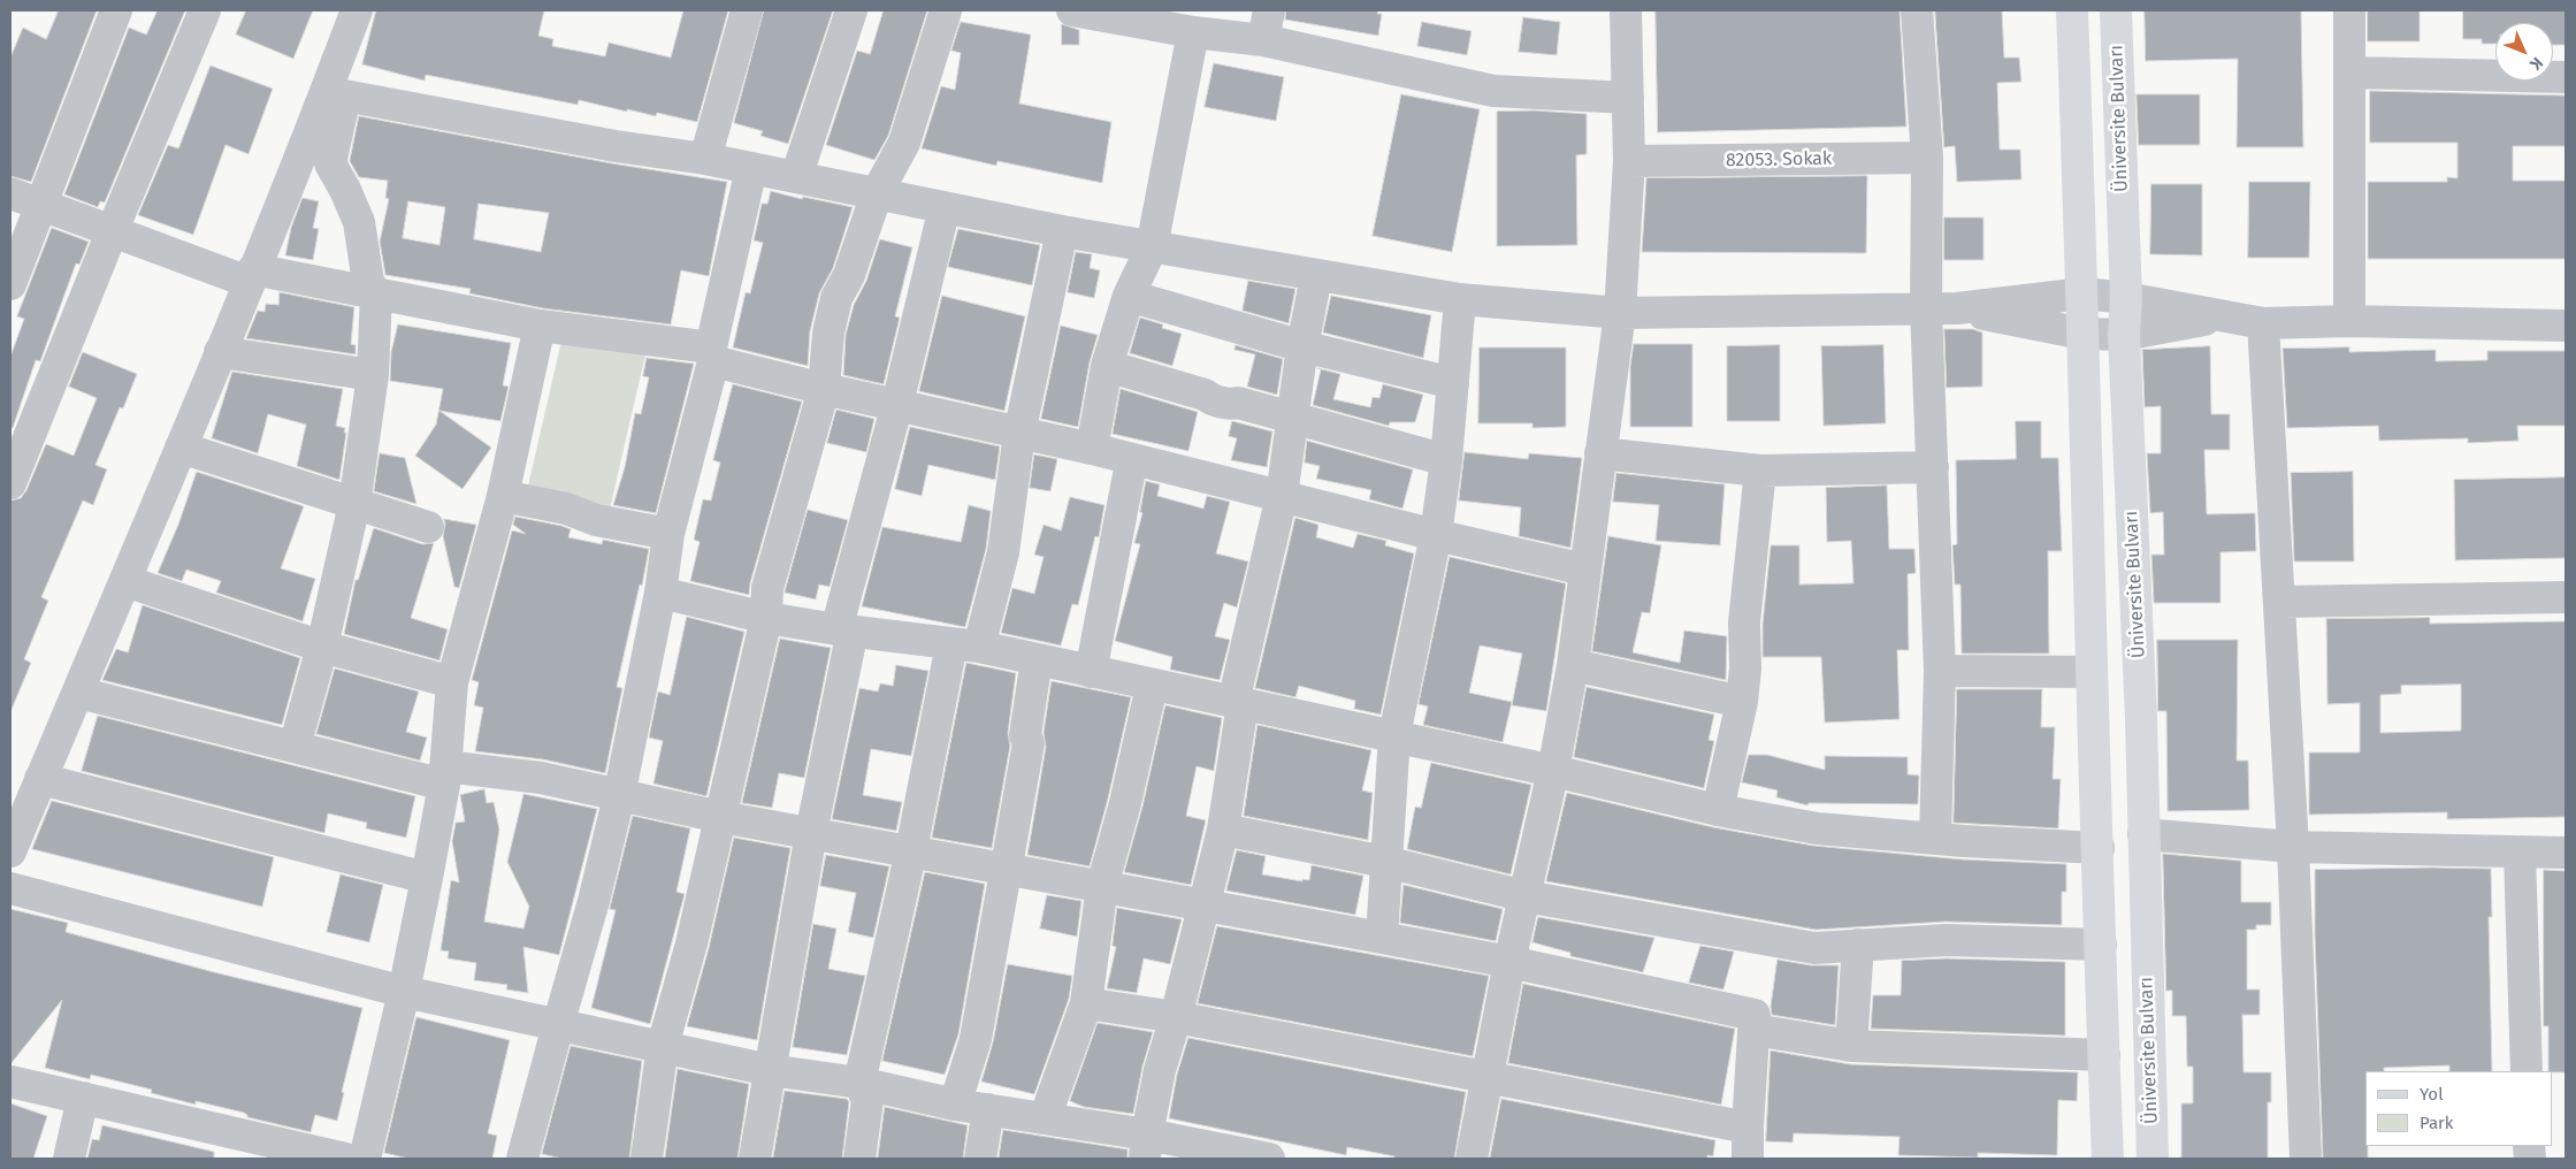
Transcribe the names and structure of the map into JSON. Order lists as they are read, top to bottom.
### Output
{
  "streets": {
    "main road": ["Üniversite Bulvarı"],
    "street": ["82053. Sokak"]
  },
  "legend": ["Yol", "Park"],
  "north": "bottom right"
}
